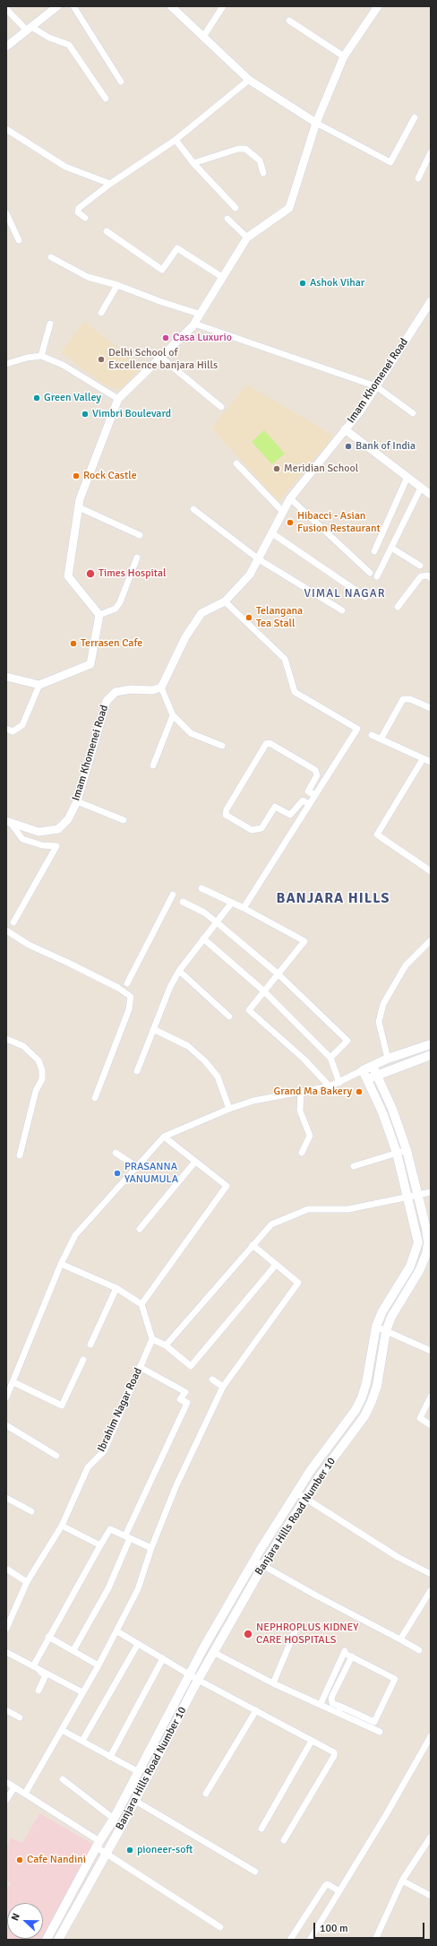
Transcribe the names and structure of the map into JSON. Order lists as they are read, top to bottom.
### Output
{
  "streets": {
    "main road": ["Banjara Hills Road Number 10"],
    "street": ["Imam Khomenei Road", "Ibrahim Nagar Road"]
  },
  "districts": ["VIMAL NAGAR", "BANJARA HILLS"],
  "places": [
    "Ashok Vihar",
    "Casa Luxurio",
    "Delhi School of Excellence banjara Hills",
    "Green Valley",
    "Vimbri Boulevard",
    "Bank of India",
    "Meridian School",
    "Rock Castle",
    "Hibacci - Asian Fusion Restaurant",
    "Times Hospital",
    "Telangana Tea Stall",
    "Terrasen Cafe",
    "Grand Ma Bakery",
    "PRASANNA YANUMULA",
    "NEPHROPLUS KIDNEY CARE HOSPITALS",
    "pioneer-soft",
    "Cafe Nandini"
  ],
  "scale_bar": "100 m",
  "north": "left"
}
